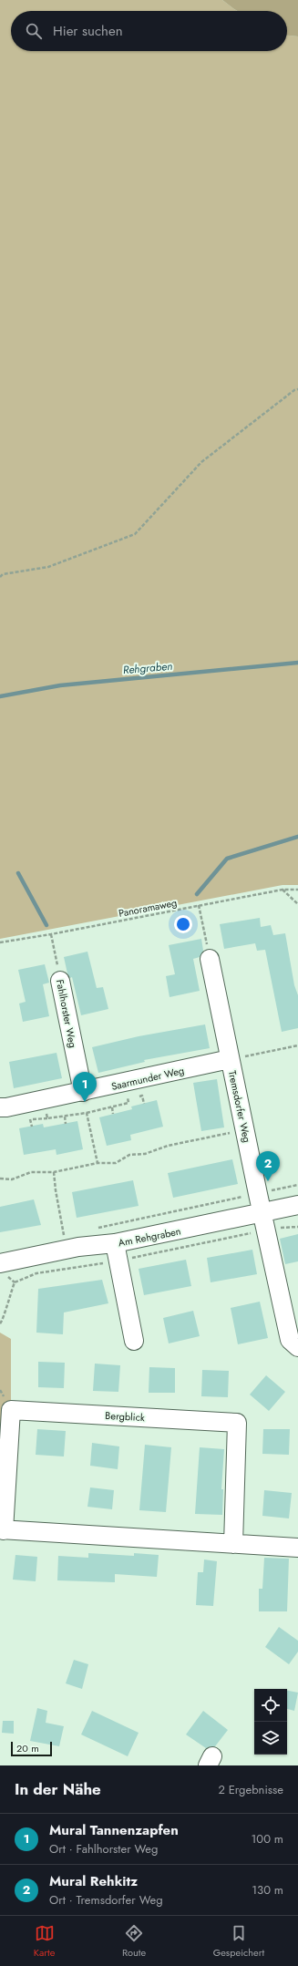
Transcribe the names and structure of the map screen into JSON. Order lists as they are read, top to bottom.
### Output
{
  "streets": {
    "street": [
      "Fahlhorster Weg",
      "Saarmunder Weg",
      "Tremsdorfer Weg",
      "Am Rehgraben",
      "Bergblick"
    ],
    "path": ["Panoramaweg"]
  },
  "crossings": [
    ["Panoramaweg", "Fahlhorster Weg"],
    ["Fahlhorster Weg", "Saarmunder Weg"],
    ["Saarmunder Weg", "Tremsdorfer Weg"],
    ["Tremsdorfer Weg", "Am Rehgraben"]
  ],
  "water": ["Rehgraben"],
  "scale_bar": "20 m",
  "page": {
    "search": "Hier suchen",
    "pins": ["1", "2"],
    "scale": "20 m",
    "heading": ["In der Nähe", "2 Ergebnisse"],
    "list": [
      {
        "mark": "1",
        "name": "Mural Tannenzapfen",
        "note": "Ort · Fahlhorster Weg",
        "value": "100 m"
      },
      {
        "mark": "2",
        "name": "Mural Rehkitz",
        "note": "Ort · Tremsdorfer Weg",
        "value": "130 m"
      }
    ],
    "nav": ["Karte", "Route", "Gespeichert"]
  }
}
